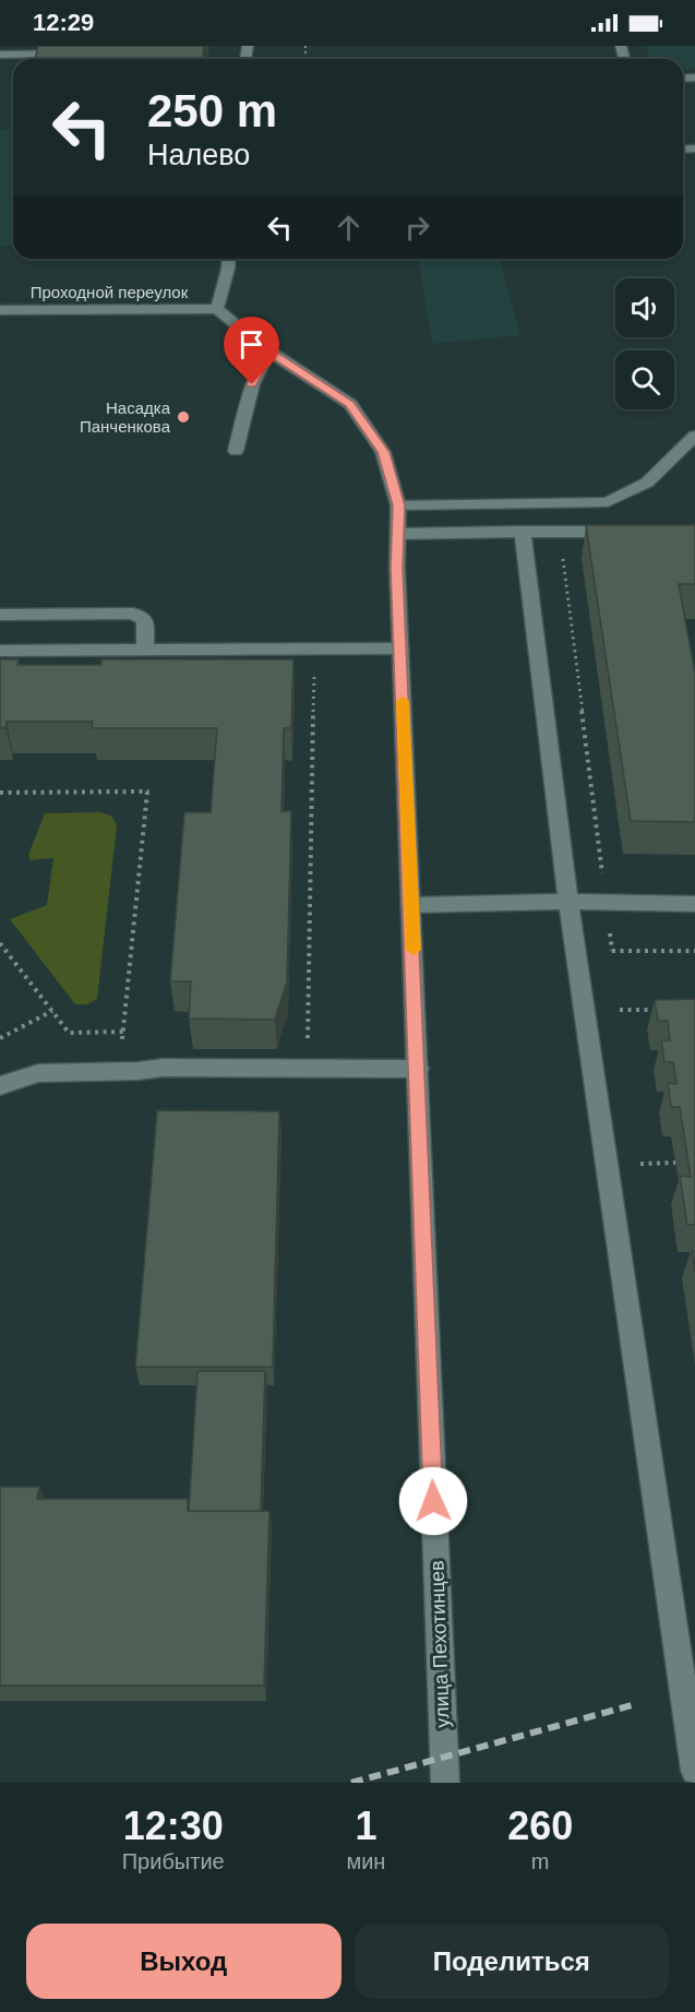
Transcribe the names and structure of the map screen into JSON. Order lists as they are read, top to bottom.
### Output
{
  "streets": {
    "street": ["Проходной переулок", "улица Пехотинцев"]
  },
  "crossings": [
    ["Проходной переулок", "улица Пехотинцев"]
  ],
  "places": ["Насадка Панченкова"],
  "page": {
    "status": "12:29",
    "turn": ["250 m", "Налево"],
    "eta": [
      "12:30",
      "Прибытие",
      "1",
      "мин",
      "260",
      "m"
    ],
    "buttons": ["Выход", "Поделиться"]
  }
}
